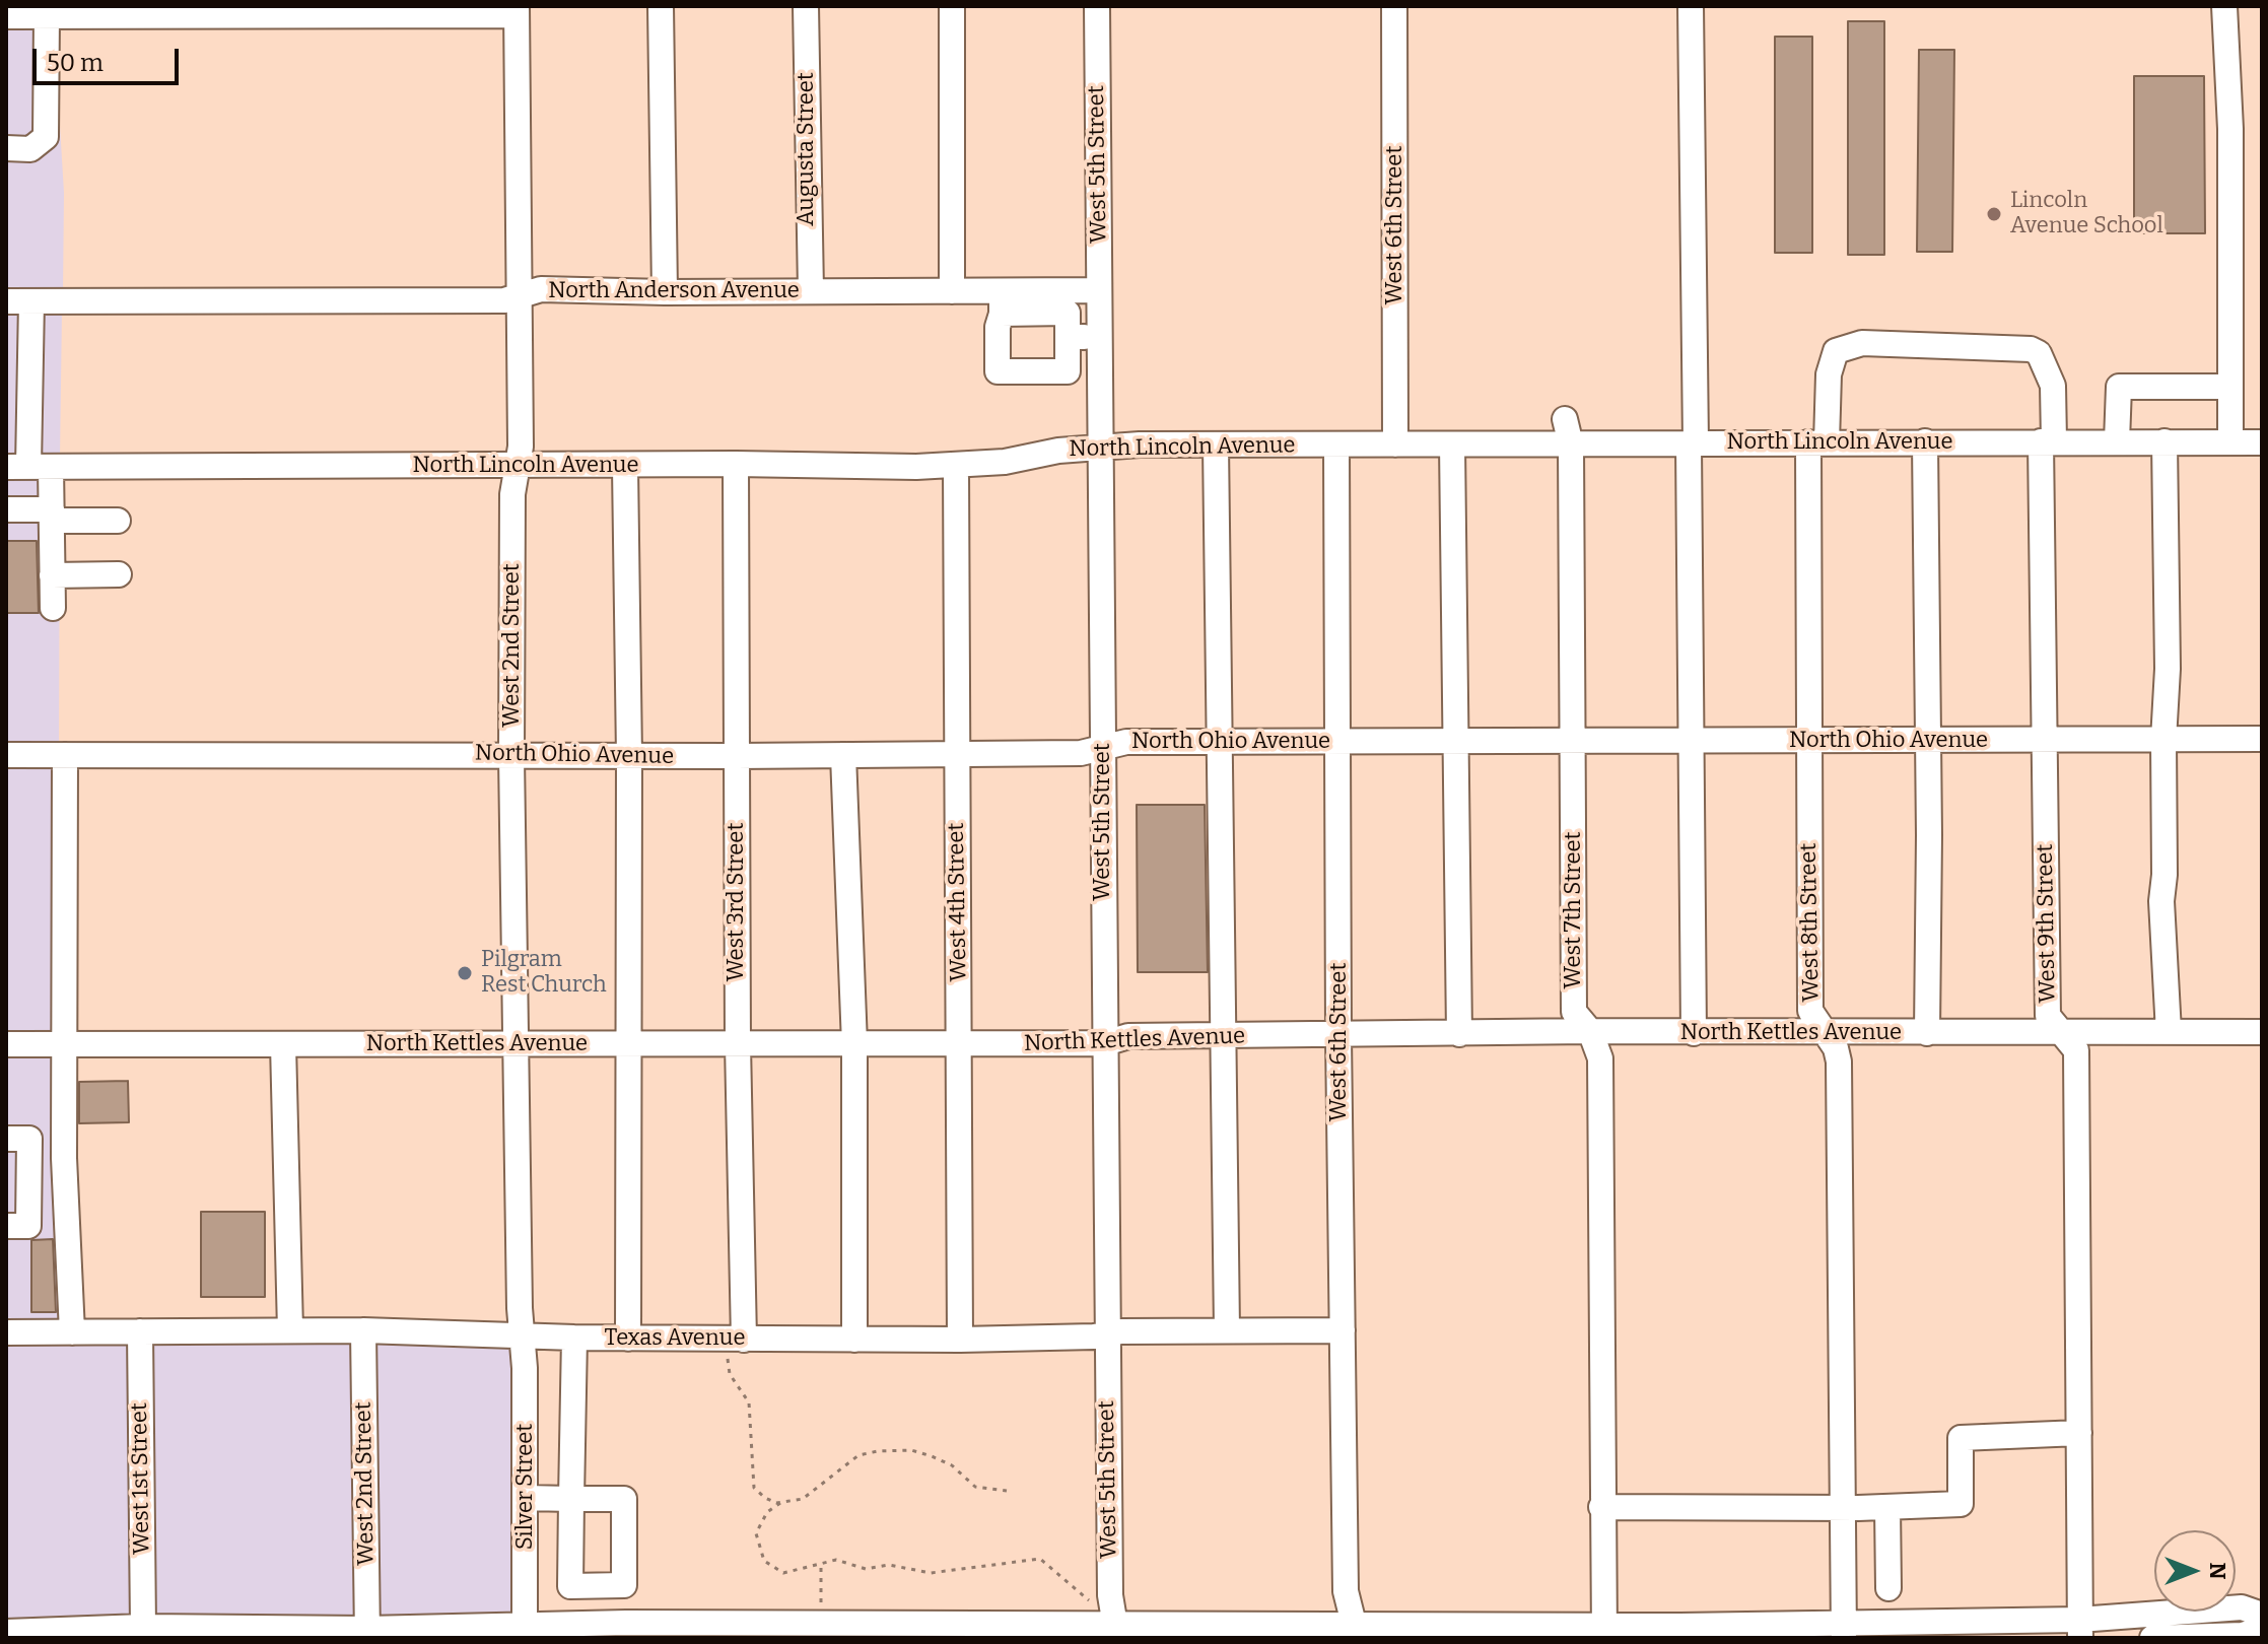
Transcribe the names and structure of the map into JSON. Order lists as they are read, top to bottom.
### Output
{
  "streets": {
    "street": [
      "Augusta Street",
      "West 5th Street",
      "West 6th Street",
      "North Anderson Avenue",
      "North Lincoln Avenue",
      "West 2nd Street",
      "North Ohio Avenue",
      "West 3rd Street",
      "West 4th Street",
      "West 7th Street",
      "West 8th Street",
      "West 9th Street",
      "North Kettles Avenue",
      "Texas Avenue",
      "West 1st Street",
      "Silver Street"
    ]
  },
  "crossings": [
    ["Augusta Street", "North Anderson Avenue"],
    ["West 5th Street", "North Anderson Avenue"],
    ["West 5th Street", "North Lincoln Avenue"],
    ["West 5th Street", "North Ohio Avenue"],
    ["West 5th Street", "North Kettles Avenue"],
    ["West 5th Street", "Texas Avenue"],
    ["West 6th Street", "North Lincoln Avenue"],
    ["West 6th Street", "North Ohio Avenue"],
    ["West 6th Street", "North Kettles Avenue"],
    ["West 6th Street", "Texas Avenue"],
    ["North Anderson Avenue", "West 2nd Street"],
    ["North Lincoln Avenue", "West 2nd Street"],
    ["North Lincoln Avenue", "West 3rd Street"],
    ["North Lincoln Avenue", "West 4th Street"],
    ["North Lincoln Avenue", "West 7th Street"],
    ["North Lincoln Avenue", "West 8th Street"],
    ["North Lincoln Avenue", "West 9th Street"],
    ["West 2nd Street", "North Ohio Avenue"],
    ["West 2nd Street", "North Kettles Avenue"],
    ["West 2nd Street", "Texas Avenue"],
    ["West 2nd Street", "Silver Street"],
    ["North Ohio Avenue", "West 3rd Street"],
    ["North Ohio Avenue", "West 4th Street"],
    ["North Ohio Avenue", "West 7th Street"],
    ["North Ohio Avenue", "West 8th Street"],
    ["North Ohio Avenue", "West 9th Street"],
    ["West 3rd Street", "North Kettles Avenue"],
    ["West 3rd Street", "Texas Avenue"],
    ["West 4th Street", "North Kettles Avenue"],
    ["West 4th Street", "Texas Avenue"],
    ["West 7th Street", "North Kettles Avenue"],
    ["West 8th Street", "West 9th Street"],
    ["West 8th Street", "North Kettles Avenue"],
    ["West 9th Street", "North Kettles Avenue"],
    ["Texas Avenue", "West 1st Street"],
    ["Texas Avenue", "Silver Street"]
  ],
  "places": ["Lincoln Avenue School", "Pilgram Rest Church"],
  "scale_bar": "50 m",
  "north": "right"
}
